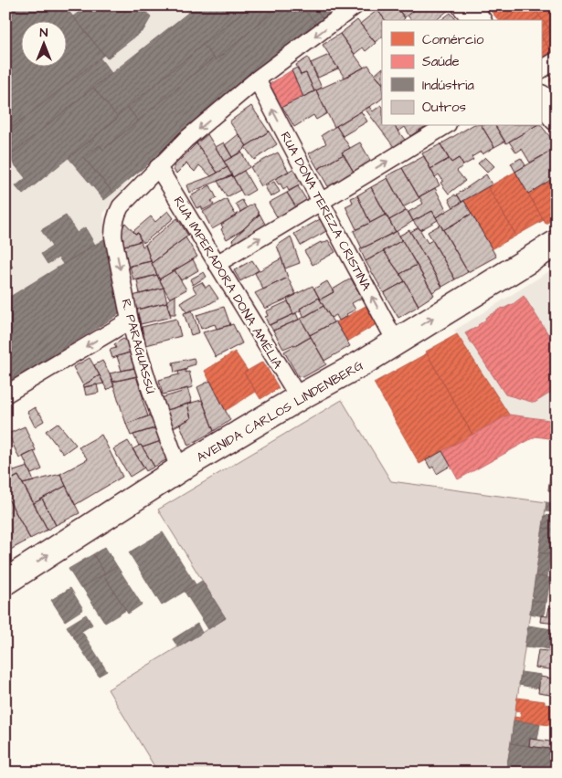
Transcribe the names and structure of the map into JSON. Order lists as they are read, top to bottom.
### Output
{
  "streets": {
    "main road": ["AVENIDA CARLOS LINDENBERG"],
    "street": ["RUA DONA TEREZA CRISTINA", "RUA IMPERADORA DONA AMÉLIA", "R. PARAGUASSÚ"]
  },
  "crossings": [
    ["RUA DONA TEREZA CRISTINA", "AVENIDA CARLOS LINDENBERG"],
    ["RUA IMPERADORA DONA AMÉLIA", "R. PARAGUASSÚ"],
    ["RUA IMPERADORA DONA AMÉLIA", "AVENIDA CARLOS LINDENBERG"],
    ["R. PARAGUASSÚ", "AVENIDA CARLOS LINDENBERG"]
  ],
  "one_way": ["RUA DONA TEREZA CRISTINA", "R. PARAGUASSÚ", "AVENIDA CARLOS LINDENBERG"],
  "legend": [
    "Comércio",
    "Saúde",
    "Indústria",
    "Outros"
  ],
  "north": "top"
}
